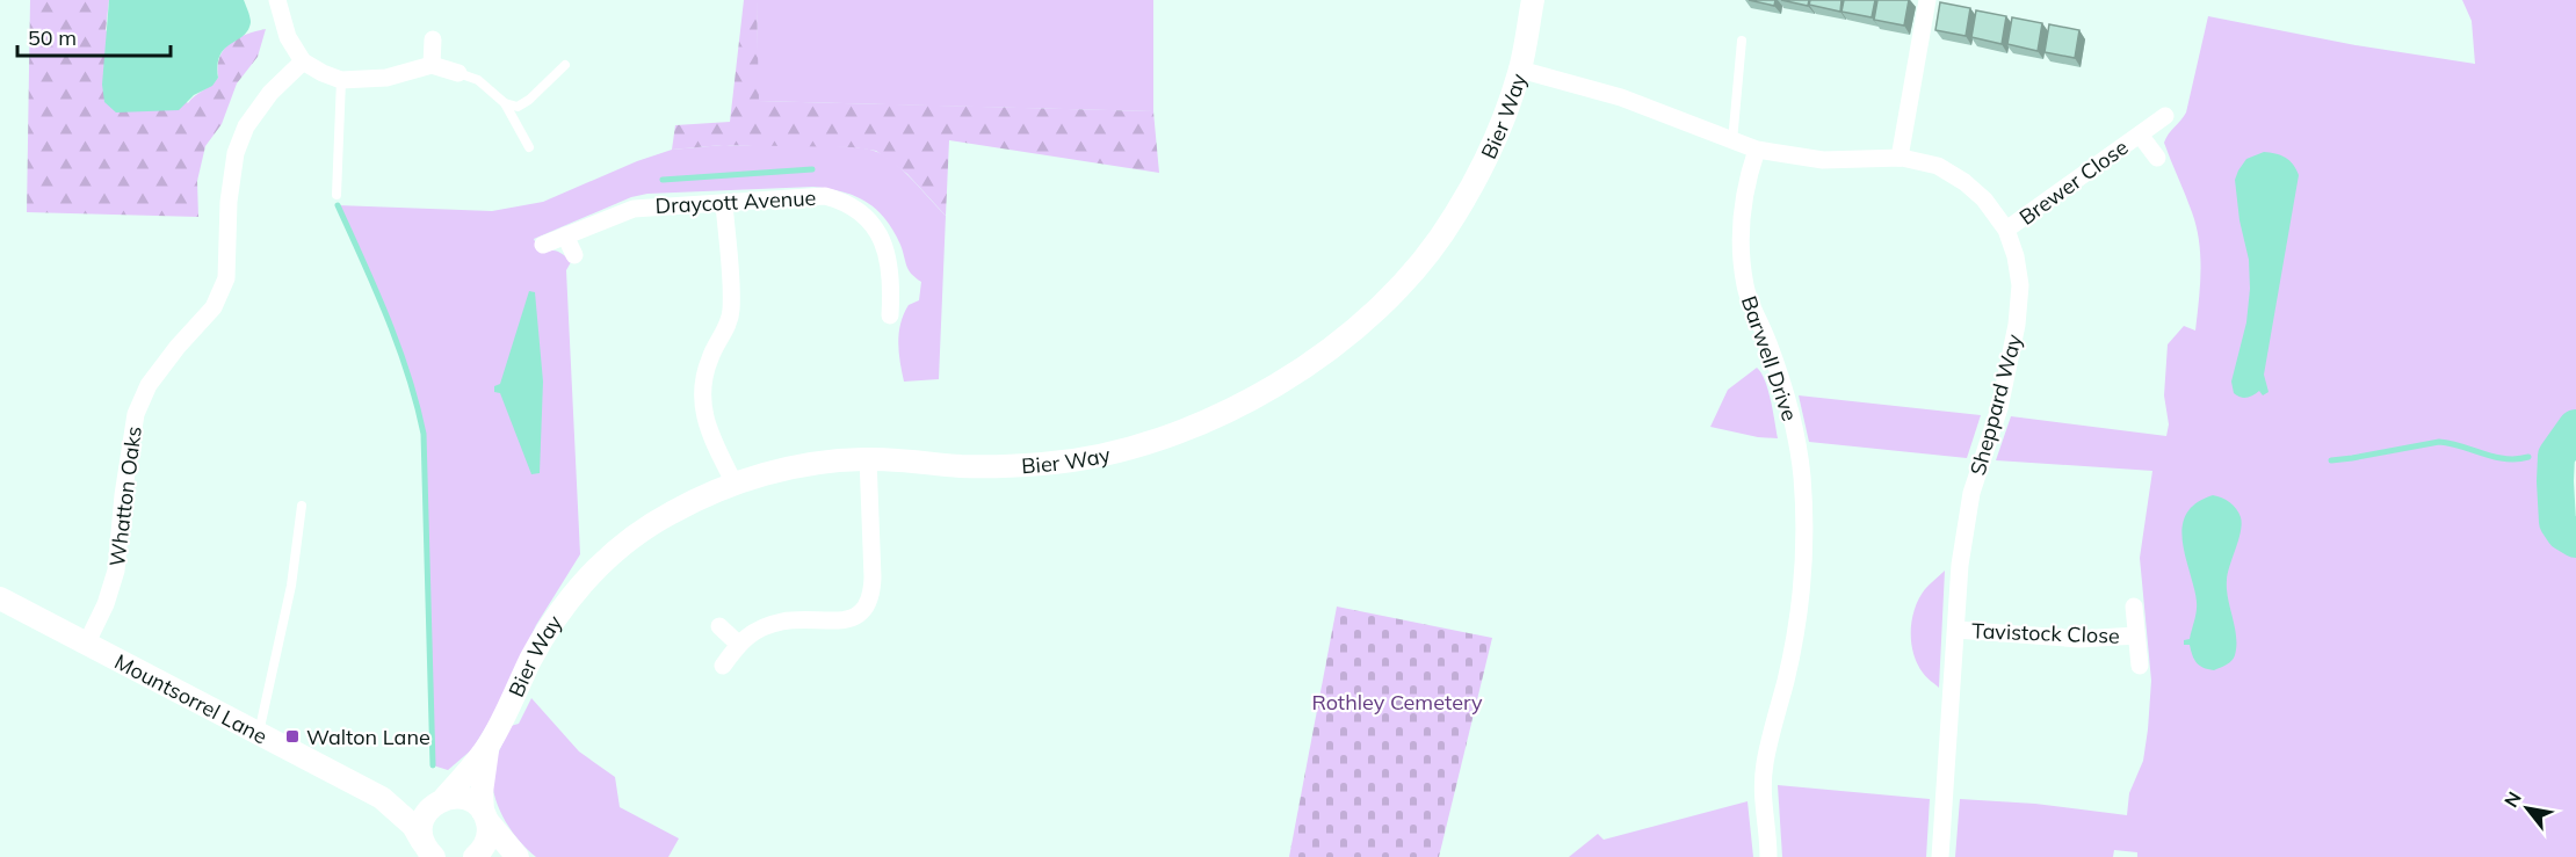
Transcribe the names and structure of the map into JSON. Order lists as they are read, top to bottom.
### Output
{
  "streets": {
    "street": [
      "Bier Way",
      "Brewer Close",
      "Draycott Avenue",
      "Barwell Drive",
      "Sheppard Way",
      "Whatton Oaks",
      "Tavistock Close",
      "Mountsorrel Lane"
    ]
  },
  "crossings": [
    ["Bier Way", "Sheppard Way"],
    ["Bier Way", "Mountsorrel Lane"],
    ["Brewer Close", "Sheppard Way"],
    ["Barwell Drive", "Sheppard Way"],
    ["Sheppard Way", "Tavistock Close"],
    ["Whatton Oaks", "Mountsorrel Lane"]
  ],
  "parks": ["Rothley Cemetery"],
  "places": {
    "transit": ["Walton Lane"]
  },
  "scale_bar": "50 m",
  "north": "top left"
}
